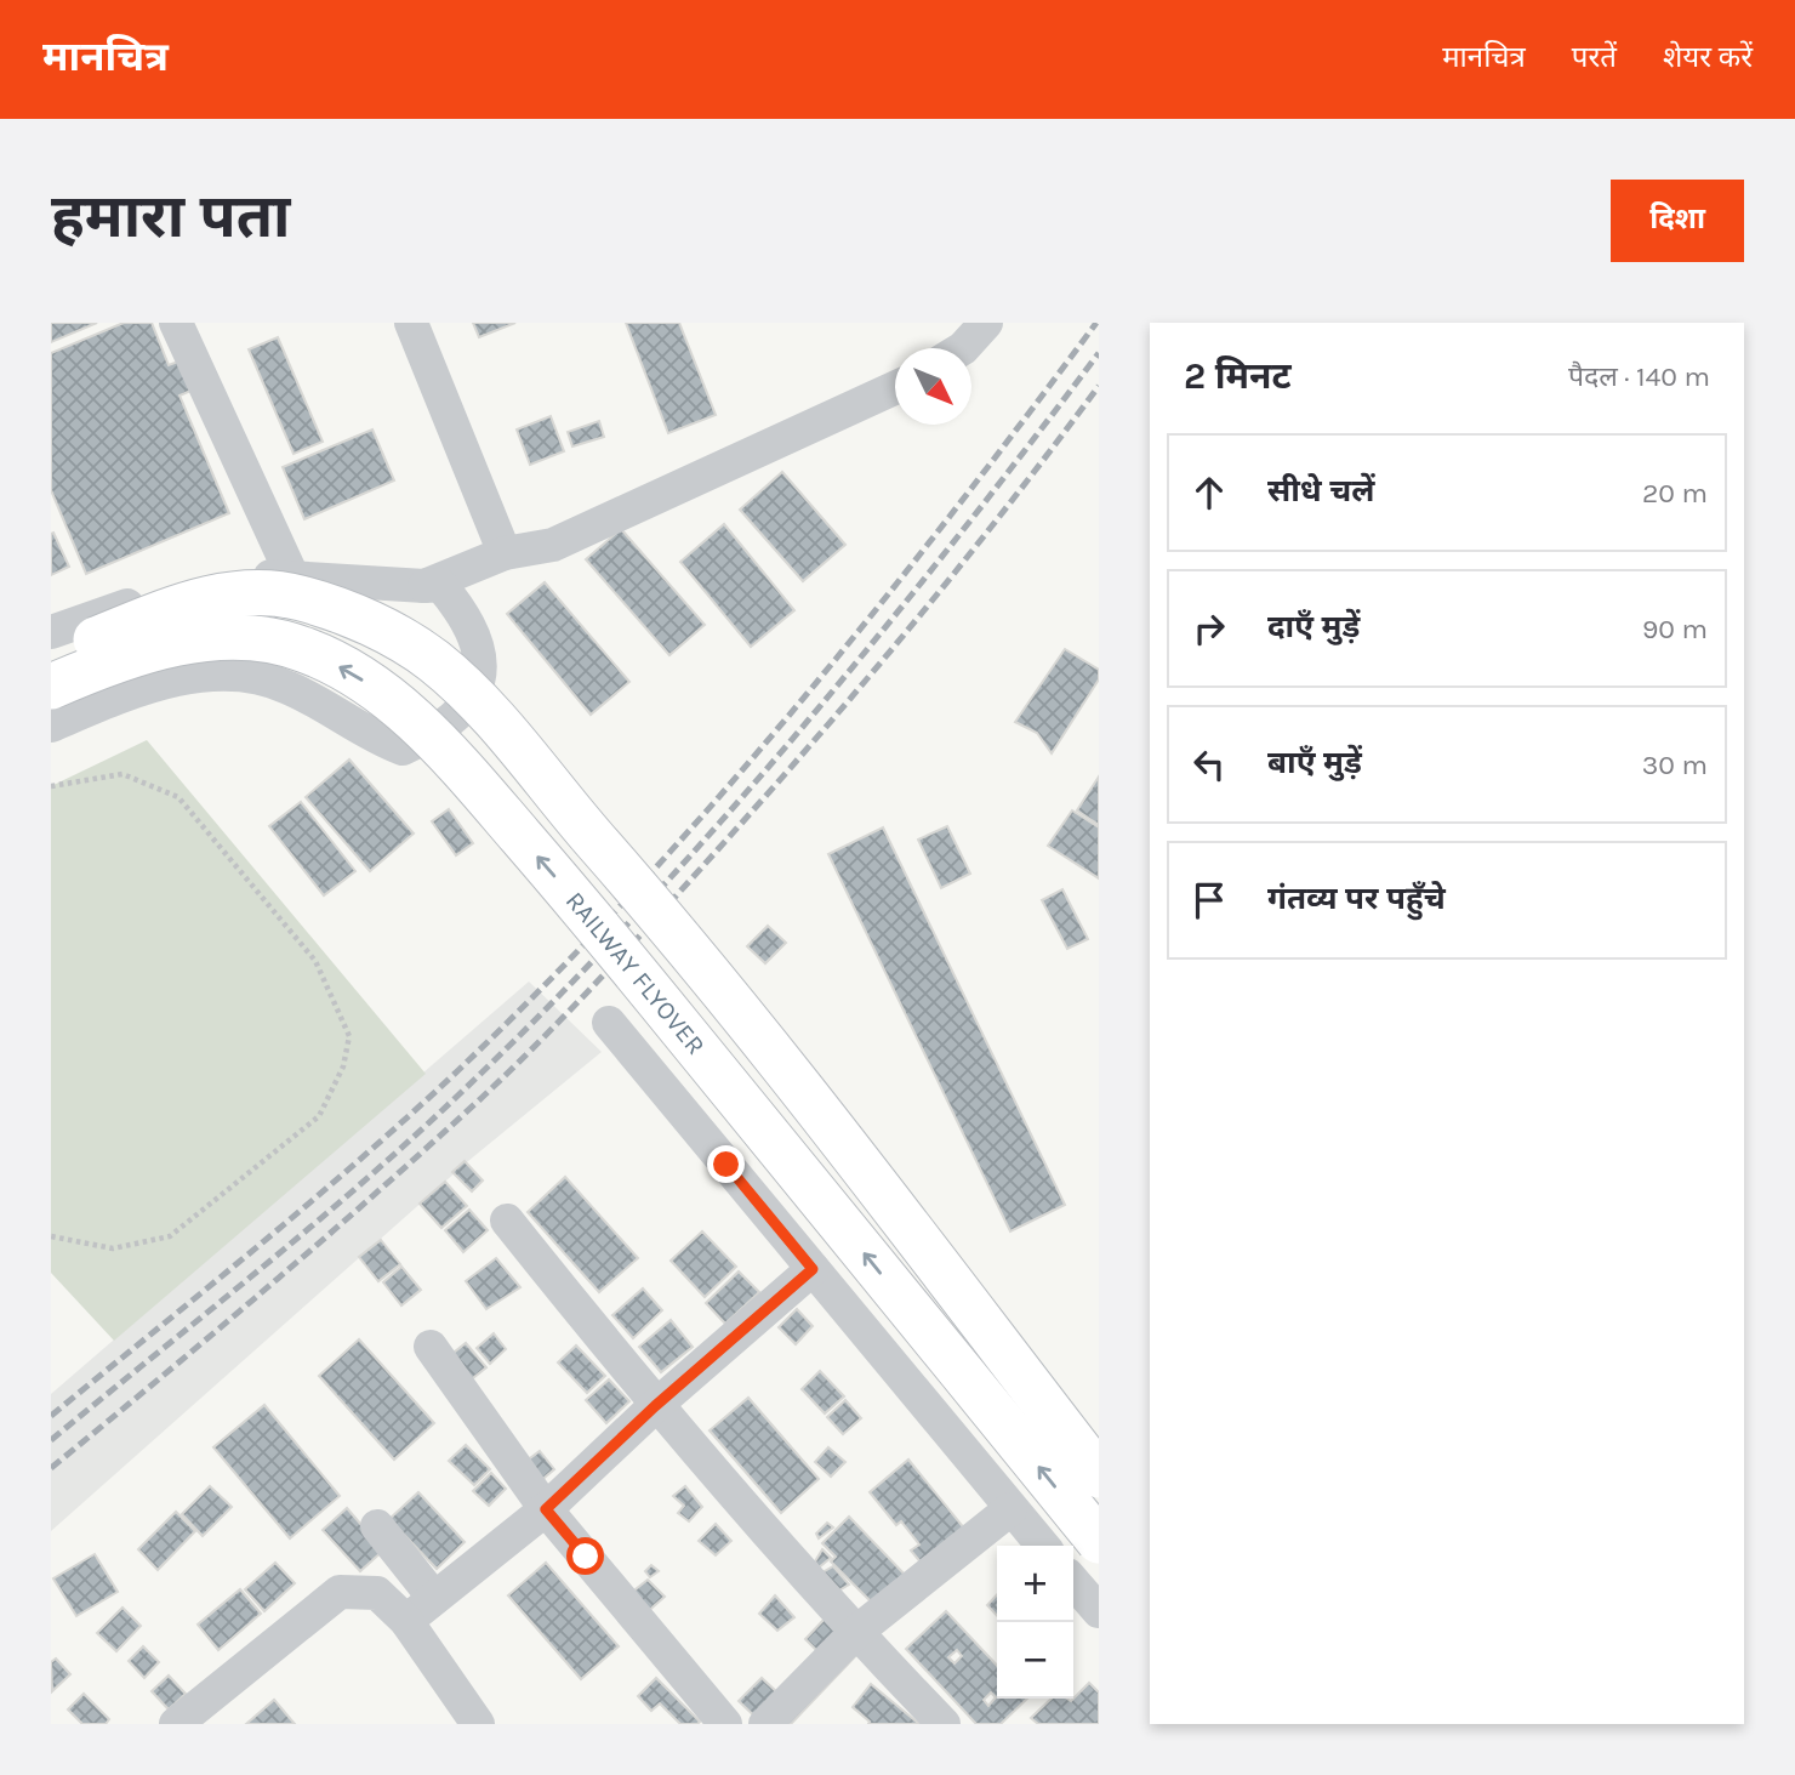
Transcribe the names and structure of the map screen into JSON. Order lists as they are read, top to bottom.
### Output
{
  "streets": {
    "main road": ["RAILWAY FLYOVER"]
  },
  "north": "bottom right",
  "page": {
    "header": "मानचित्र",
    "nav": ["मानचित्र", "परतें", "शेयर करें"],
    "buttons": "दिशा",
    "title": "हमारा पता",
    "heading": ["2 मिनट", "पैदल · 140 m"],
    "list": [
      ["सीधे चलें", "20 m"],
      ["दाएँ मुड़ें", "90 m"],
      ["बाएँ मुड़ें", "30 m"],
      "गंतव्य पर पहुँचे"
    ],
    "map_buttons": ["+", "−"]
  }
}
